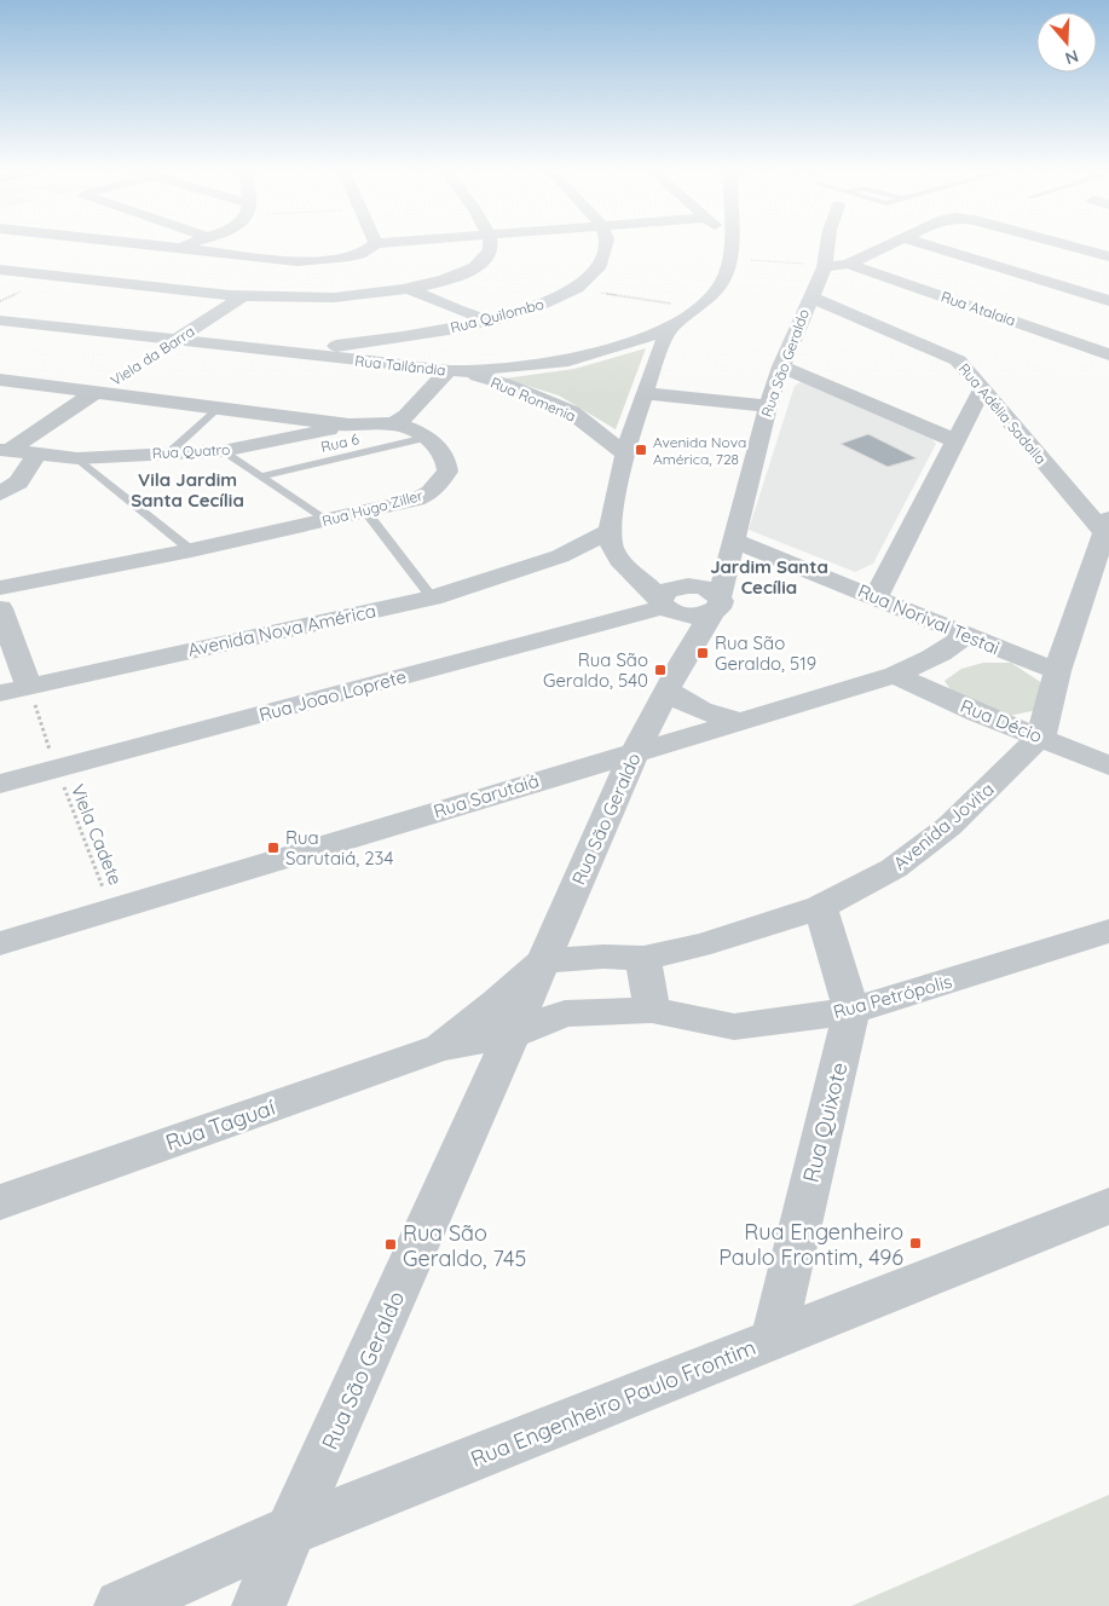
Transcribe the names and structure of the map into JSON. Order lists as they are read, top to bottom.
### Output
{
  "streets": {
    "street": [
      "Rua Atalaia",
      "Rua Quilombo",
      "Viela da Barra",
      "Rua São Geraldo",
      "Rua Tailândia",
      "Rua Romenia",
      "Rua Adélia Sadalla",
      "Rua Quatro",
      "Rua Hugo Ziller",
      "Rua Norival Testai",
      "Avenida Nova América",
      "Rua Joao Loprete",
      "Rua Décio",
      "Rua Sarutaiá",
      "Avenida Jovita",
      "Rua Petrópolis",
      "Rua Quixote",
      "Rua Taguaí",
      "Rua Engenheiro Paulo Frontim"
    ],
    "lane": ["Rua 6"],
    "path": ["Viela Cadete"]
  },
  "crossings": [
    ["Rua Quilombo", "Rua Tailândia"],
    ["Viela da Barra", "Rua Tailândia"],
    ["Viela da Barra", "Rua Quatro"],
    ["Viela da Barra", "Rua Hugo Ziller"],
    ["Rua São Geraldo", "Rua Adélia Sadalla"],
    ["Rua São Geraldo", "Rua Norival Testai"],
    ["Rua São Geraldo", "Rua Sarutaiá"],
    ["Rua São Geraldo", "Avenida Jovita"],
    ["Rua São Geraldo", "Rua Taguaí"],
    ["Rua São Geraldo", "Rua Engenheiro Paulo Frontim"],
    ["Rua Tailândia", "Rua Romenia"],
    ["Rua 6", "Rua Hugo Ziller"],
    ["Rua Quatro", "Rua Hugo Ziller"],
    ["Rua Norival Testai", "Rua Sarutaiá"],
    ["Avenida Nova América", "Viela Cadete"],
    ["Rua Joao Loprete", "Viela Cadete"],
    ["Rua Décio", "Rua Sarutaiá"],
    ["Rua Décio", "Avenida Jovita"],
    ["Rua Sarutaiá", "Viela Cadete"],
    ["Avenida Jovita", "Rua Taguaí"],
    ["Rua Petrópolis", "Rua Quixote"],
    ["Rua Quixote", "Rua Engenheiro Paulo Frontim"]
  ],
  "districts": ["Vila Jardim Santa Cecília", "Jardim Santa Cecília"],
  "places": {
    "transit": [
      "Avenida Nova América, 728",
      "Rua São Geraldo, 519",
      "Rua São Geraldo, 540",
      "Rua Sarutaiá, 234",
      "Rua Engenheiro Paulo Frontim, 496",
      "Rua São Geraldo, 745"
    ]
  },
  "north": "bottom"
}
